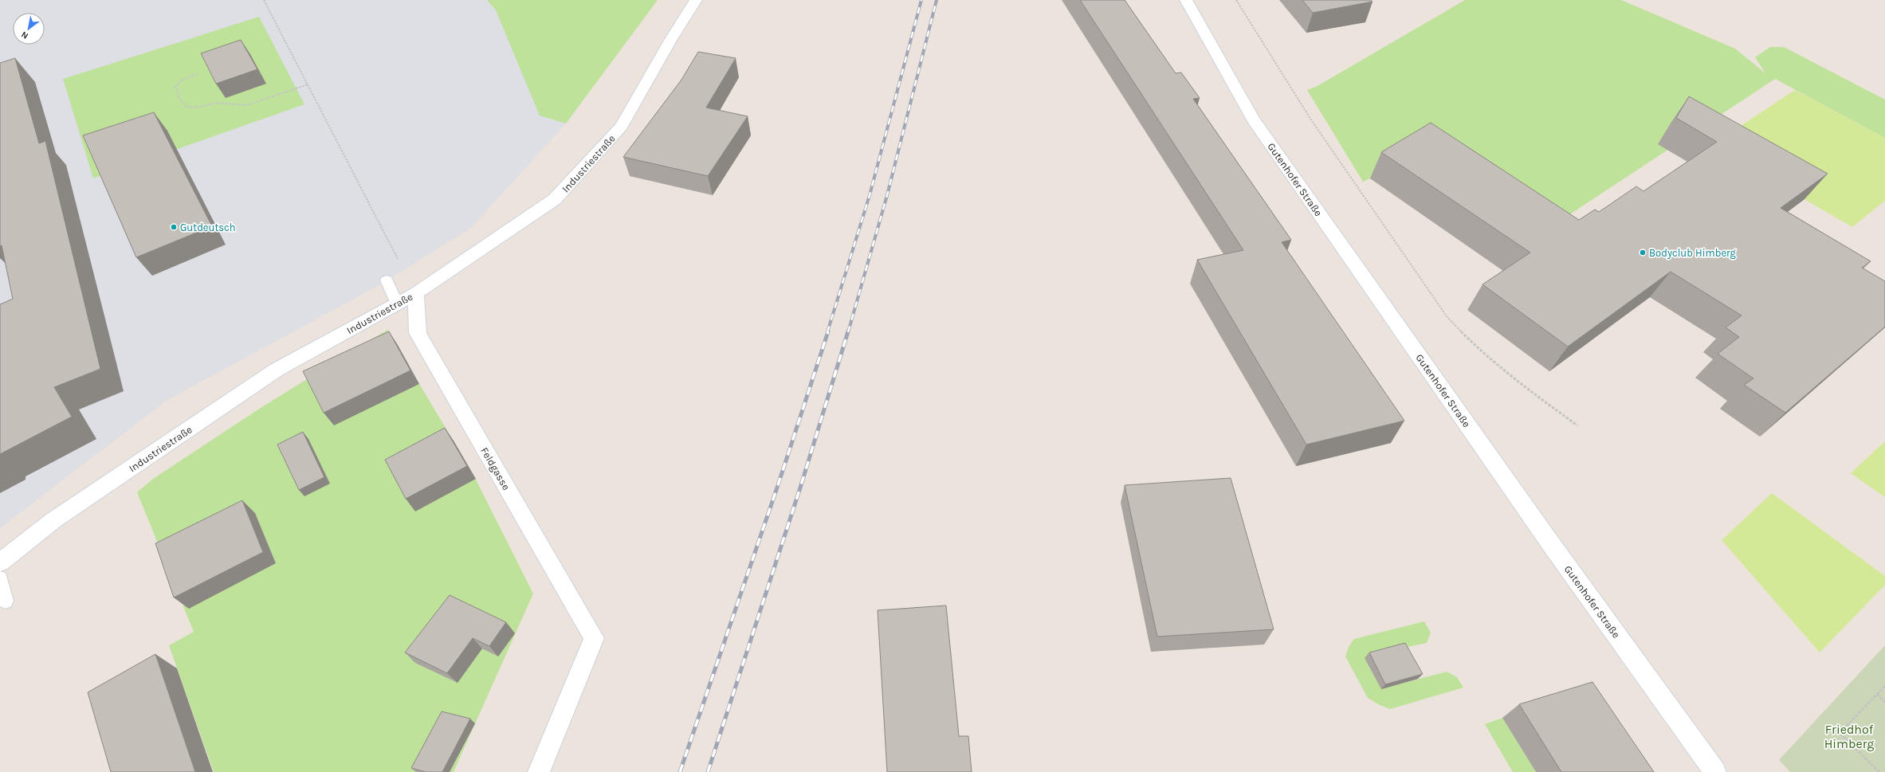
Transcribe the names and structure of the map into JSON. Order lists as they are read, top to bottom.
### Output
{
  "streets": {
    "street": ["Industriestraße", "Gutenhofer Straße", "Feldgasse"]
  },
  "crossings": [
    ["Industriestraße", "Feldgasse"]
  ],
  "parks": ["Friedhof Himberg"],
  "places": ["Gutdeutsch", "Bodyclub Himberg"],
  "north": "bottom left"
}
